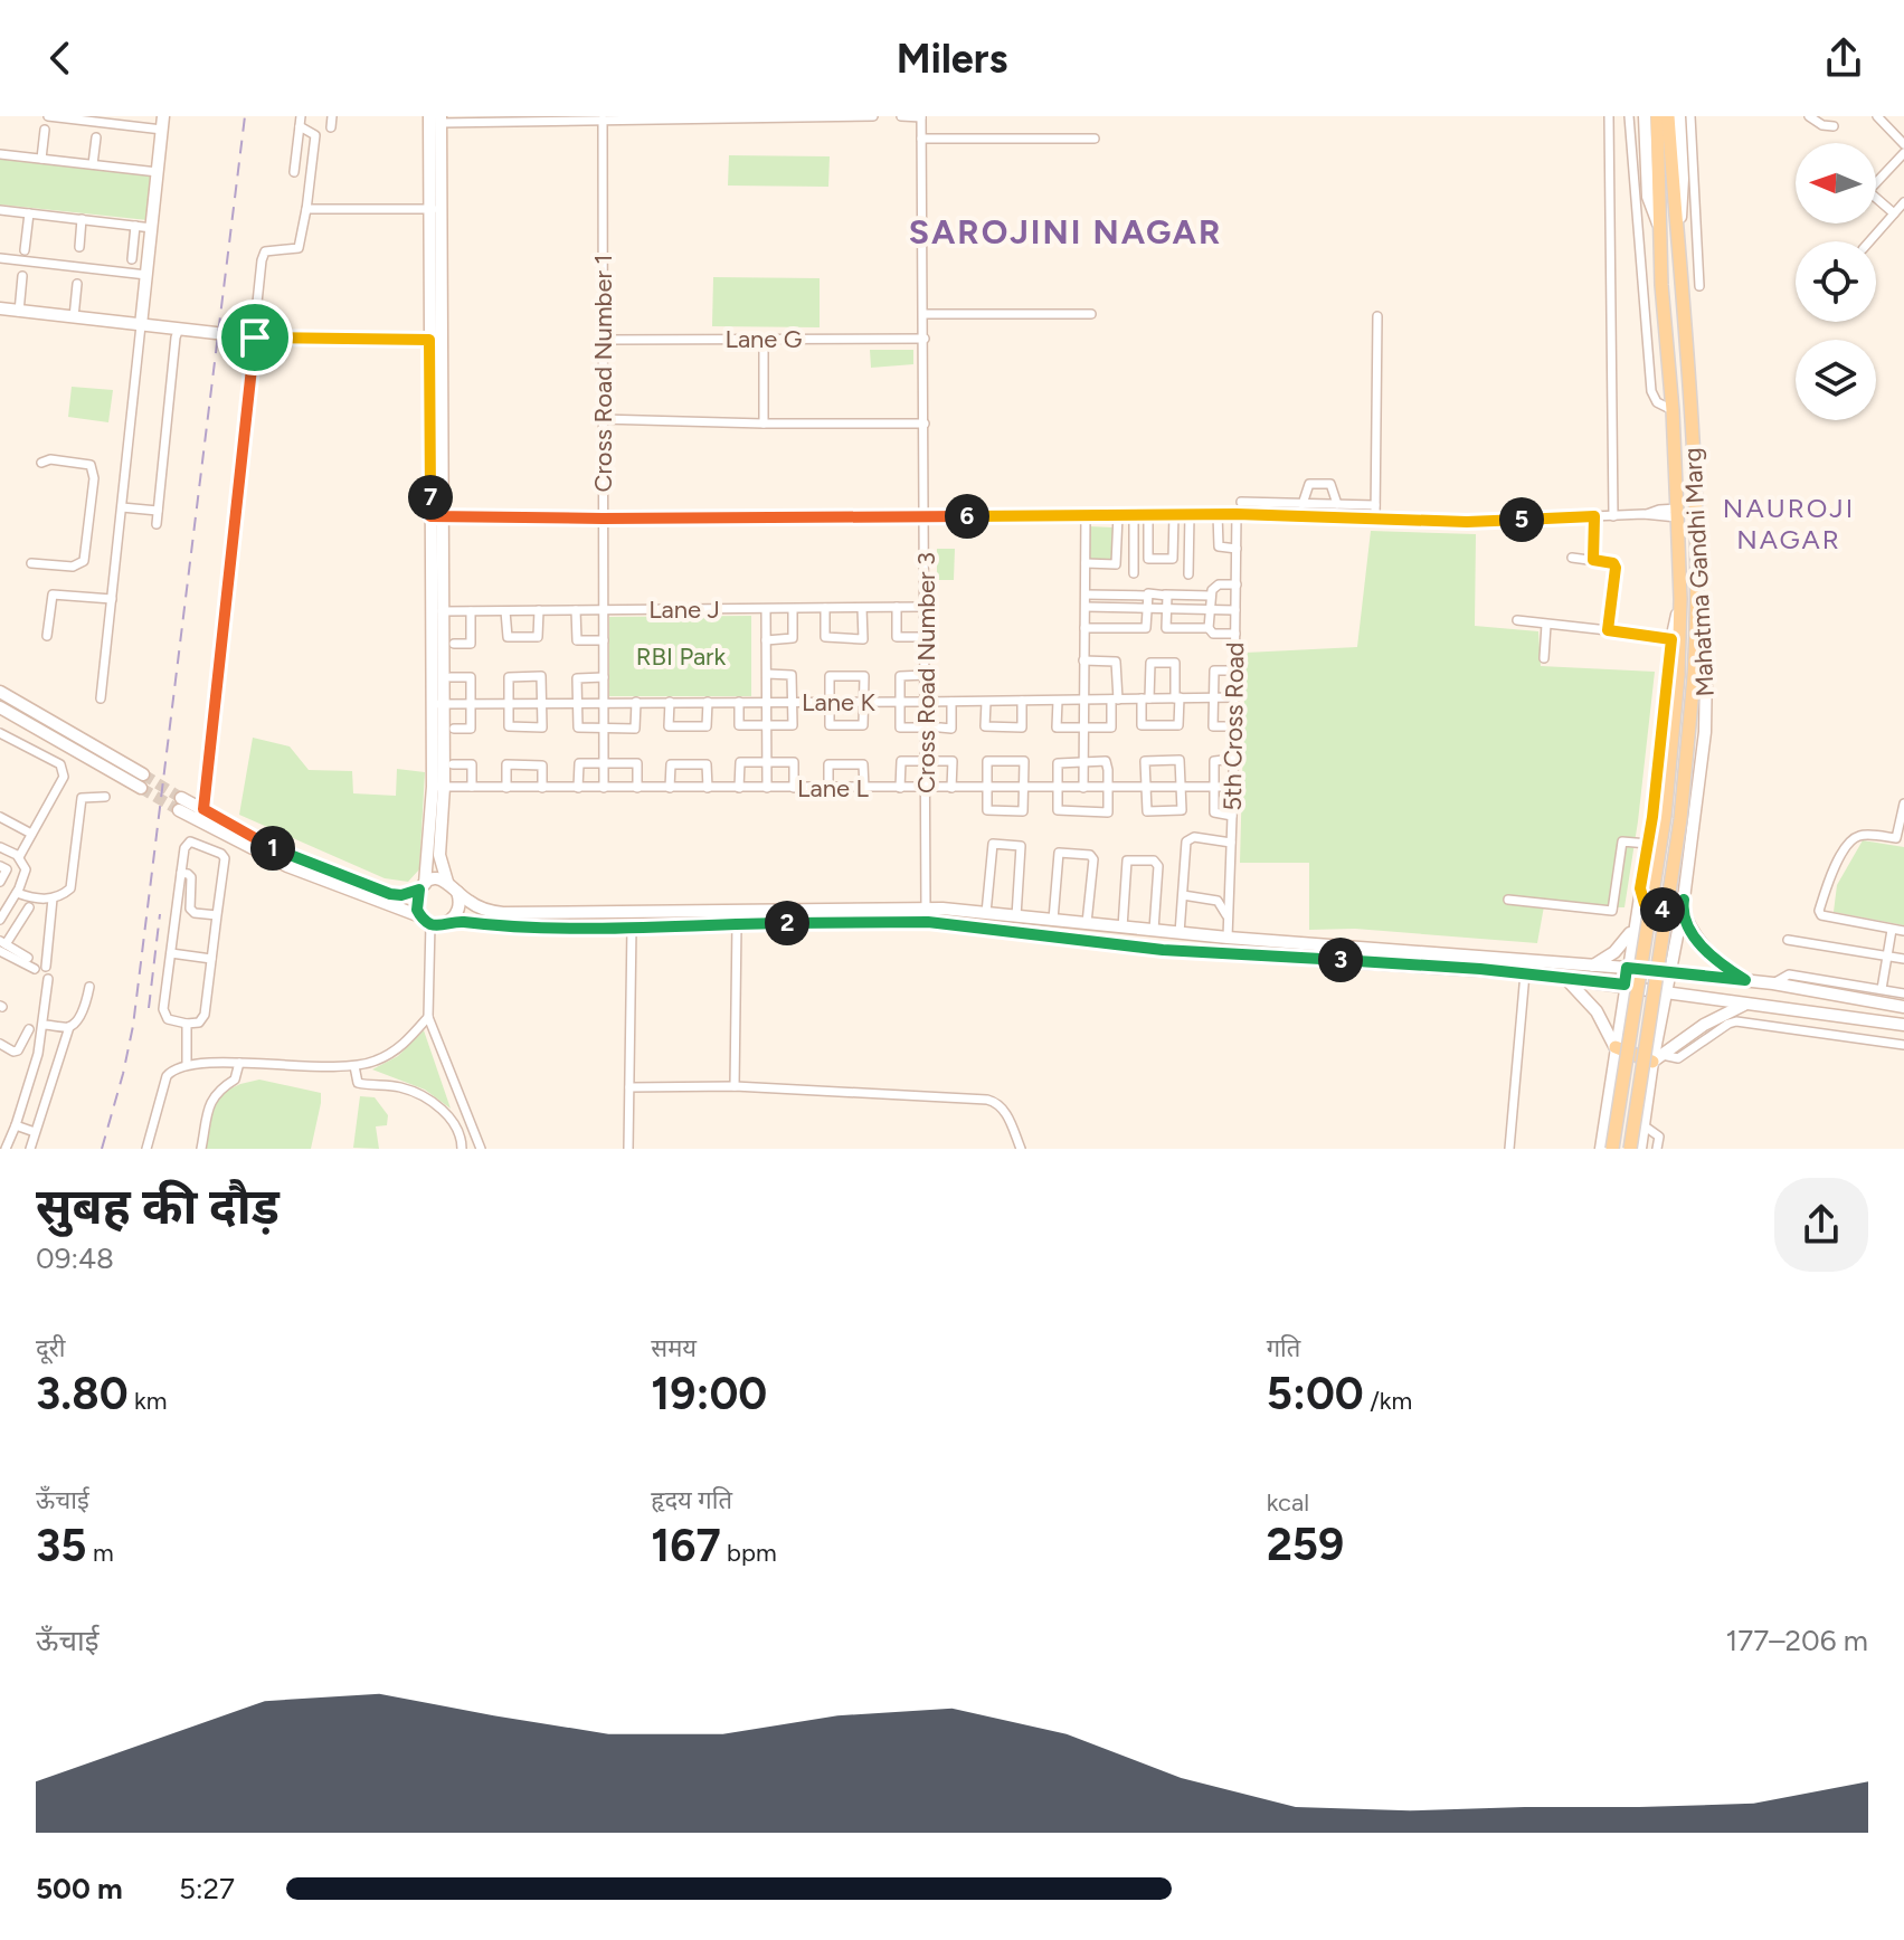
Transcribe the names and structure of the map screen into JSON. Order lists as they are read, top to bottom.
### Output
{
  "streets": {
    "main road": ["Mahatma Gandhi Marg"],
    "street": [
      "Lane G",
      "Cross Road Number 1",
      "Lane J",
      "Cross Road Number 3",
      "Lane K",
      "5th Cross Road",
      "Lane L"
    ]
  },
  "crossings": [
    ["Lane G", "Cross Road Number 1"],
    ["Lane G", "Cross Road Number 3"],
    ["Cross Road Number 1", "Lane J"],
    ["Cross Road Number 1", "Lane K"],
    ["Cross Road Number 1", "Lane L"],
    ["Lane J", "Cross Road Number 3"],
    ["Cross Road Number 3", "Lane K"],
    ["Cross Road Number 3", "Lane L"],
    ["Lane K", "5th Cross Road"],
    ["5th Cross Road", "Lane L"]
  ],
  "districts": ["SAROJINI NAGAR", "NAUROJI NAGAR"],
  "parks": ["RBI Park"],
  "north": "left",
  "page": {
    "header": "Milers",
    "pins": [
      "7",
      "6",
      "5",
      "1",
      "4",
      "2",
      "3"
    ],
    "heading": ["सुबह की दौड़", "09:48"],
    "stats": [
      ["दूरी", "3.80 km"],
      ["समय", "19:00"],
      ["गति", "5:00 /km"],
      ["ऊँचाई", "35 m"],
      ["हृदय गति", "167 bpm"],
      ["kcal", "259"]
    ],
    "chart": ["ऊँचाई", "177–206 m"],
    "list": [
      {
        "name": "500 m",
        "note": "5:27"
      }
    ]
  }
}
